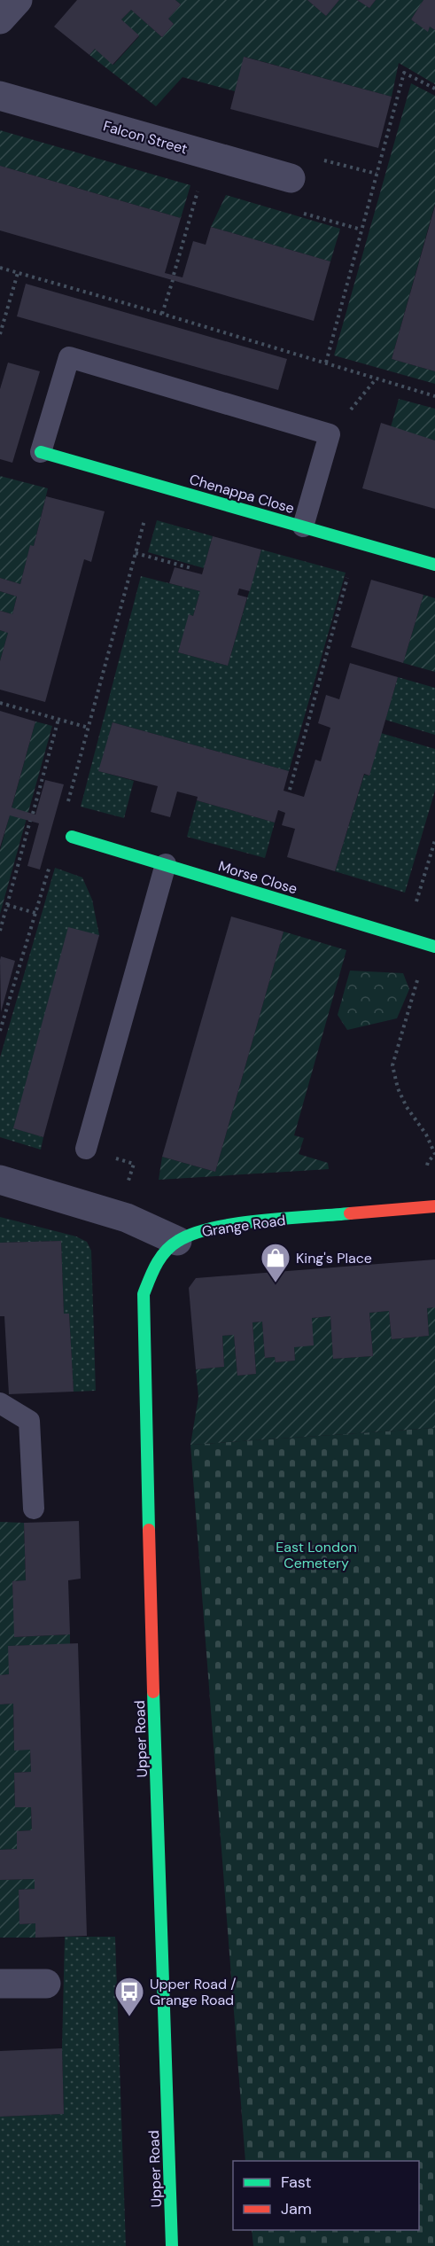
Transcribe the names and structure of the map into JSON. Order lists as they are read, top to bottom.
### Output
{
  "streets": {
    "street": [
      "Falcon Street",
      "Chenappa Close",
      "Morse Close",
      "Grange Road",
      "Upper Road"
    ]
  },
  "crossings": [
    ["Grange Road", "Upper Road"]
  ],
  "parks": ["East London Cemetery"],
  "places": {
    "shop": ["King's Place"],
    "bus stop": ["Upper Road / Grange Road"]
  },
  "legend": ["Fast", "Jam"]
}
